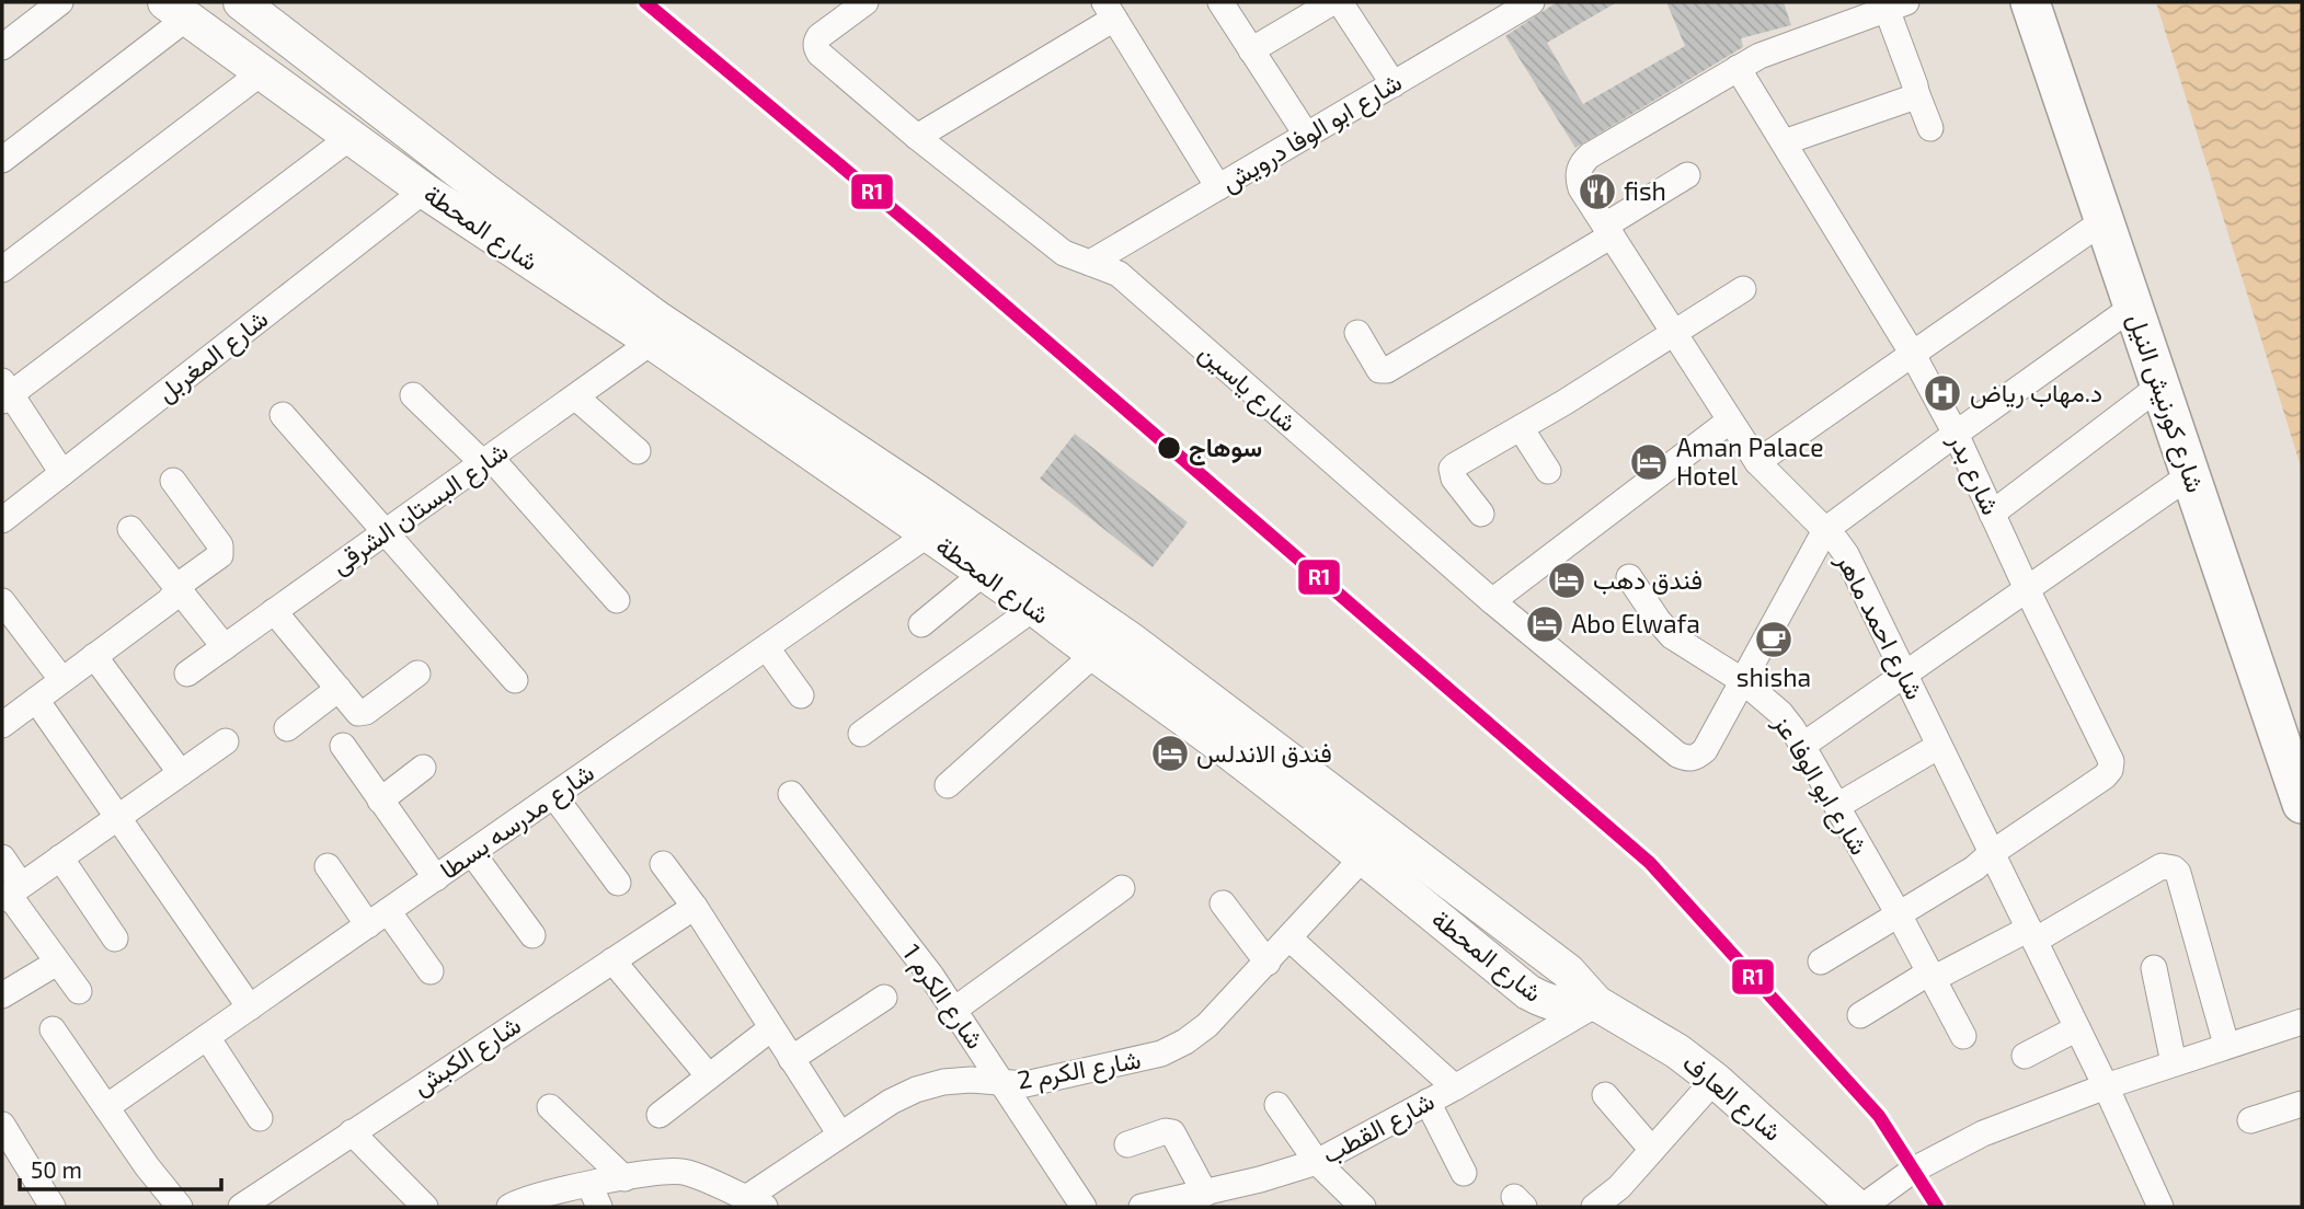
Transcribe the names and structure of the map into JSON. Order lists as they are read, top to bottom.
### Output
{
  "streets": {
    "main road": ["شارع كورنيش النيل"],
    "street": [
      "شارع ابو الوفا درويش",
      "شارع المحطة",
      "شارع المغربل",
      "شارع ياسين",
      "شارع بدر",
      "شارع البستان الشرقى",
      "شارع احمد ماهر",
      "شارع ابو الوفا عز",
      "شارع مدرسه بسطا",
      "شارع الكرم 1",
      "شارع الكبش",
      "شارع الكرم 2",
      "شارع العارف",
      "شارع القطب"
    ]
  },
  "crossings": [
    ["شارع ابو الوفا درويش", "شارع ياسين"],
    ["شارع المحطة", "شارع المغربل"],
    ["شارع المحطة", "شارع البستان الشرقى"],
    ["شارع المحطة", "شارع مدرسه بسطا"],
    ["شارع المحطة", "شارع الكرم 2"],
    ["شارع المحطة", "شارع العارف"],
    ["شارع المحطة", "شارع القطب"],
    ["شارع ياسين", "شارع ابو الوفا عز"],
    ["شارع بدر", "شارع احمد ماهر"],
    ["شارع بدر", "شارع ابو الوفا عز"],
    ["شارع الكرم 1", "شارع الكرم 2"],
    ["شارع العارف", "شارع القطب"]
  ],
  "places": {
    "restaurant": ["fish"],
    "hospital": ["د.مهاب رياض"],
    "other": ["سوهاج"],
    "hotel": [
      "Aman Palace Hotel",
      "فندق دهب",
      "Abo Elwafa",
      "فندق الاندلس"
    ],
    "cafe": ["shisha"]
  },
  "lines": ["transit line R1"],
  "scale_bar": "50 m"
}
